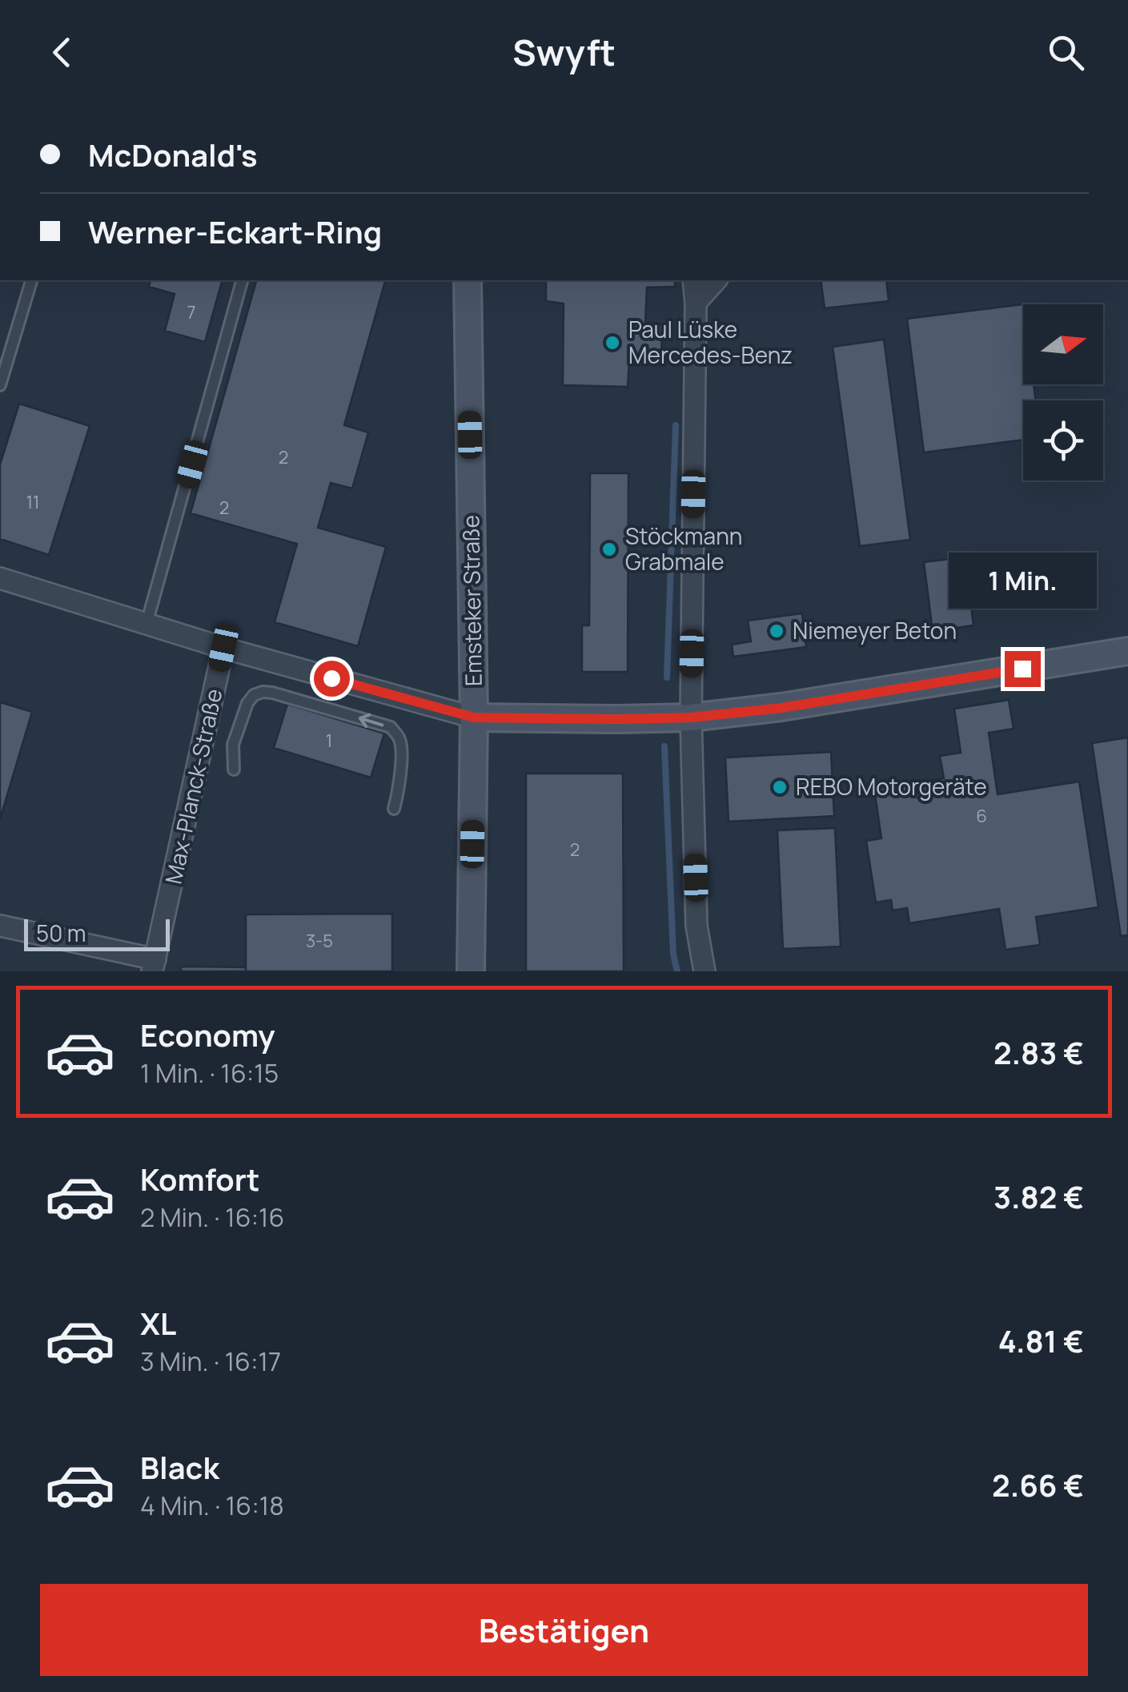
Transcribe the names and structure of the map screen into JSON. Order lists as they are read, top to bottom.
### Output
{
  "streets": {
    "street": ["Emsteker Straße", "Max-Planck-Straße"]
  },
  "places": [
    "Paul Lüske Mercedes-Benz",
    "Stöckmann Grabmale",
    "Niemeyer Beton",
    "REBO Motorgeräte"
  ],
  "house_numbers": [
    "7",
    "2",
    "11",
    "2",
    "1",
    "6",
    "2",
    "3-5"
  ],
  "scale_bar": "50 m",
  "north": "right",
  "page": {
    "header": "Swyft",
    "banner": ["McDonald's", "Werner-Eckart-Ring"],
    "bubble": "1 Min.",
    "scale": "50 m",
    "list": [
      {
        "name": "Economy",
        "note": "1 Min. · 16:15",
        "value": "2.83 €"
      },
      {
        "name": "Komfort",
        "note": "2 Min. · 16:16",
        "value": "3.82 €"
      },
      {
        "name": "XL",
        "note": "3 Min. · 16:17",
        "value": "4.81 €"
      },
      {
        "name": "Black",
        "note": "4 Min. · 16:18",
        "value": "2.66 €"
      }
    ],
    "buttons": "Bestätigen"
  }
}
